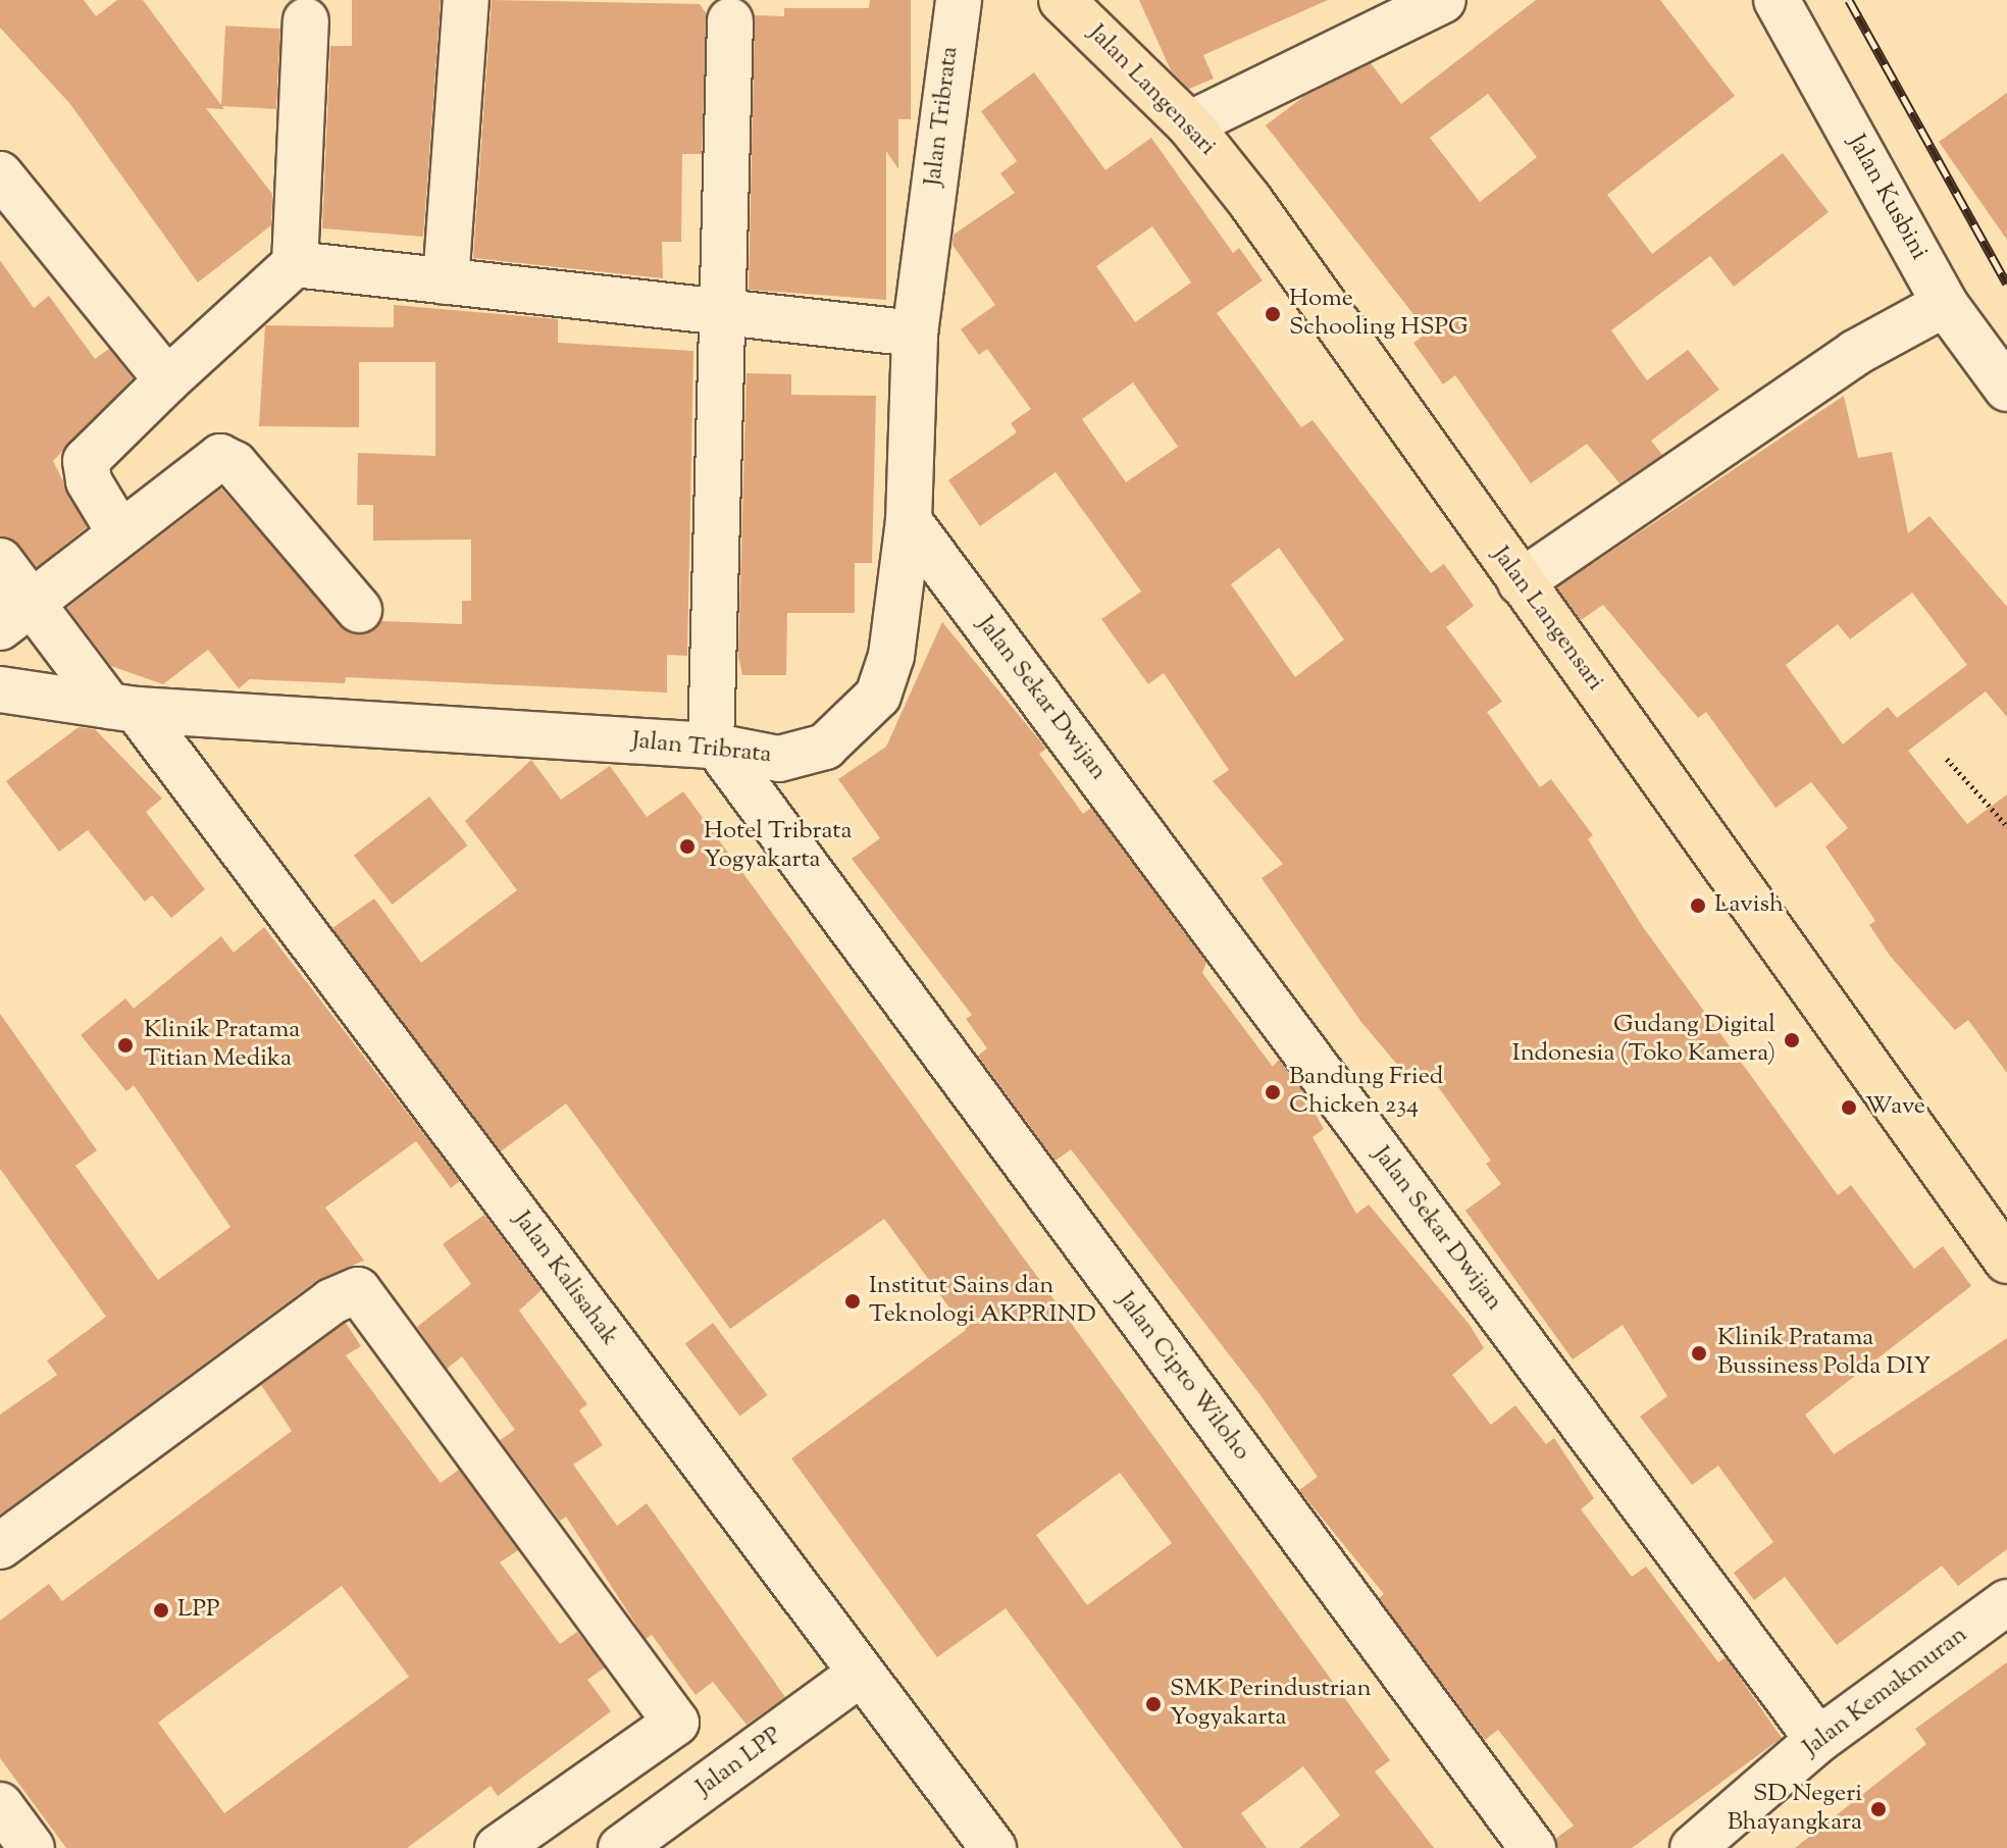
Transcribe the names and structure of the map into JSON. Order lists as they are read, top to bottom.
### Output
{
  "streets": {
    "main road": ["Jalan Langensari"],
    "street": [
      "Jalan Tribrata",
      "Jalan Kusbini",
      "Jalan Sekar Dwijan",
      "Jalan Kalisahak",
      "Jalan Cipto Wiloho",
      "Jalan Kemakmuran",
      "Jalan LPP"
    ]
  },
  "crossings": [
    ["Jalan Tribrata", "Jalan Sekar Dwijan"],
    ["Jalan Tribrata", "Jalan Kalisahak"],
    ["Jalan Tribrata", "Jalan Cipto Wiloho"],
    ["Jalan Sekar Dwijan", "Jalan Kemakmuran"],
    ["Jalan Kalisahak", "Jalan LPP"]
  ],
  "places": [
    "Home Schooling HSPG",
    "Hotel Tribrata Yogyakarta",
    "Lavish",
    "Gudang Digital Indonesia (Toko Kamera)",
    "Klinik Pratama Titian Medika",
    "Bandung Fried Chicken 234",
    "Wave",
    "Institut Sains dan Teknologi AKPRIND",
    "Klinik Pratama Bussiness Polda DIY",
    "LPP",
    "SMK Perindustrian Yogyakarta",
    "SD Negeri Bhayangkara"
  ]
}
